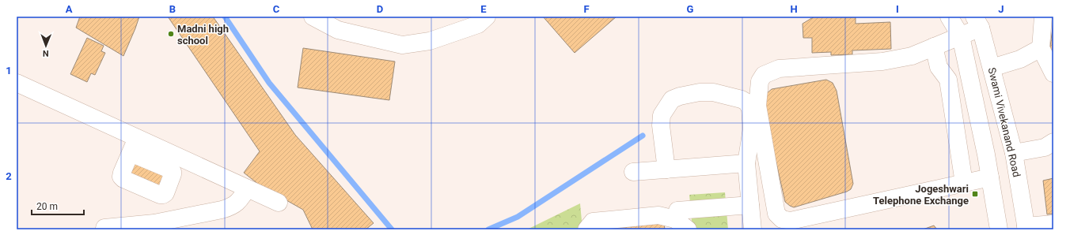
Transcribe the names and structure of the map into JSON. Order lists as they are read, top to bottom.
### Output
{
  "streets": {
    "street": ["Swami Vivekanand Road"]
  },
  "places": {
    "other": ["Madni high school"],
    "transit": ["Jogeshwari Telephone Exchange"]
  },
  "scale_bar": "20 m",
  "north": "bottom",
  "grid": {
    "columns": [
      "A",
      "B",
      "C",
      "D",
      "E",
      "F",
      "G",
      "H",
      "I",
      "J"
    ],
    "rows": ["1", "2"]
  }
}
